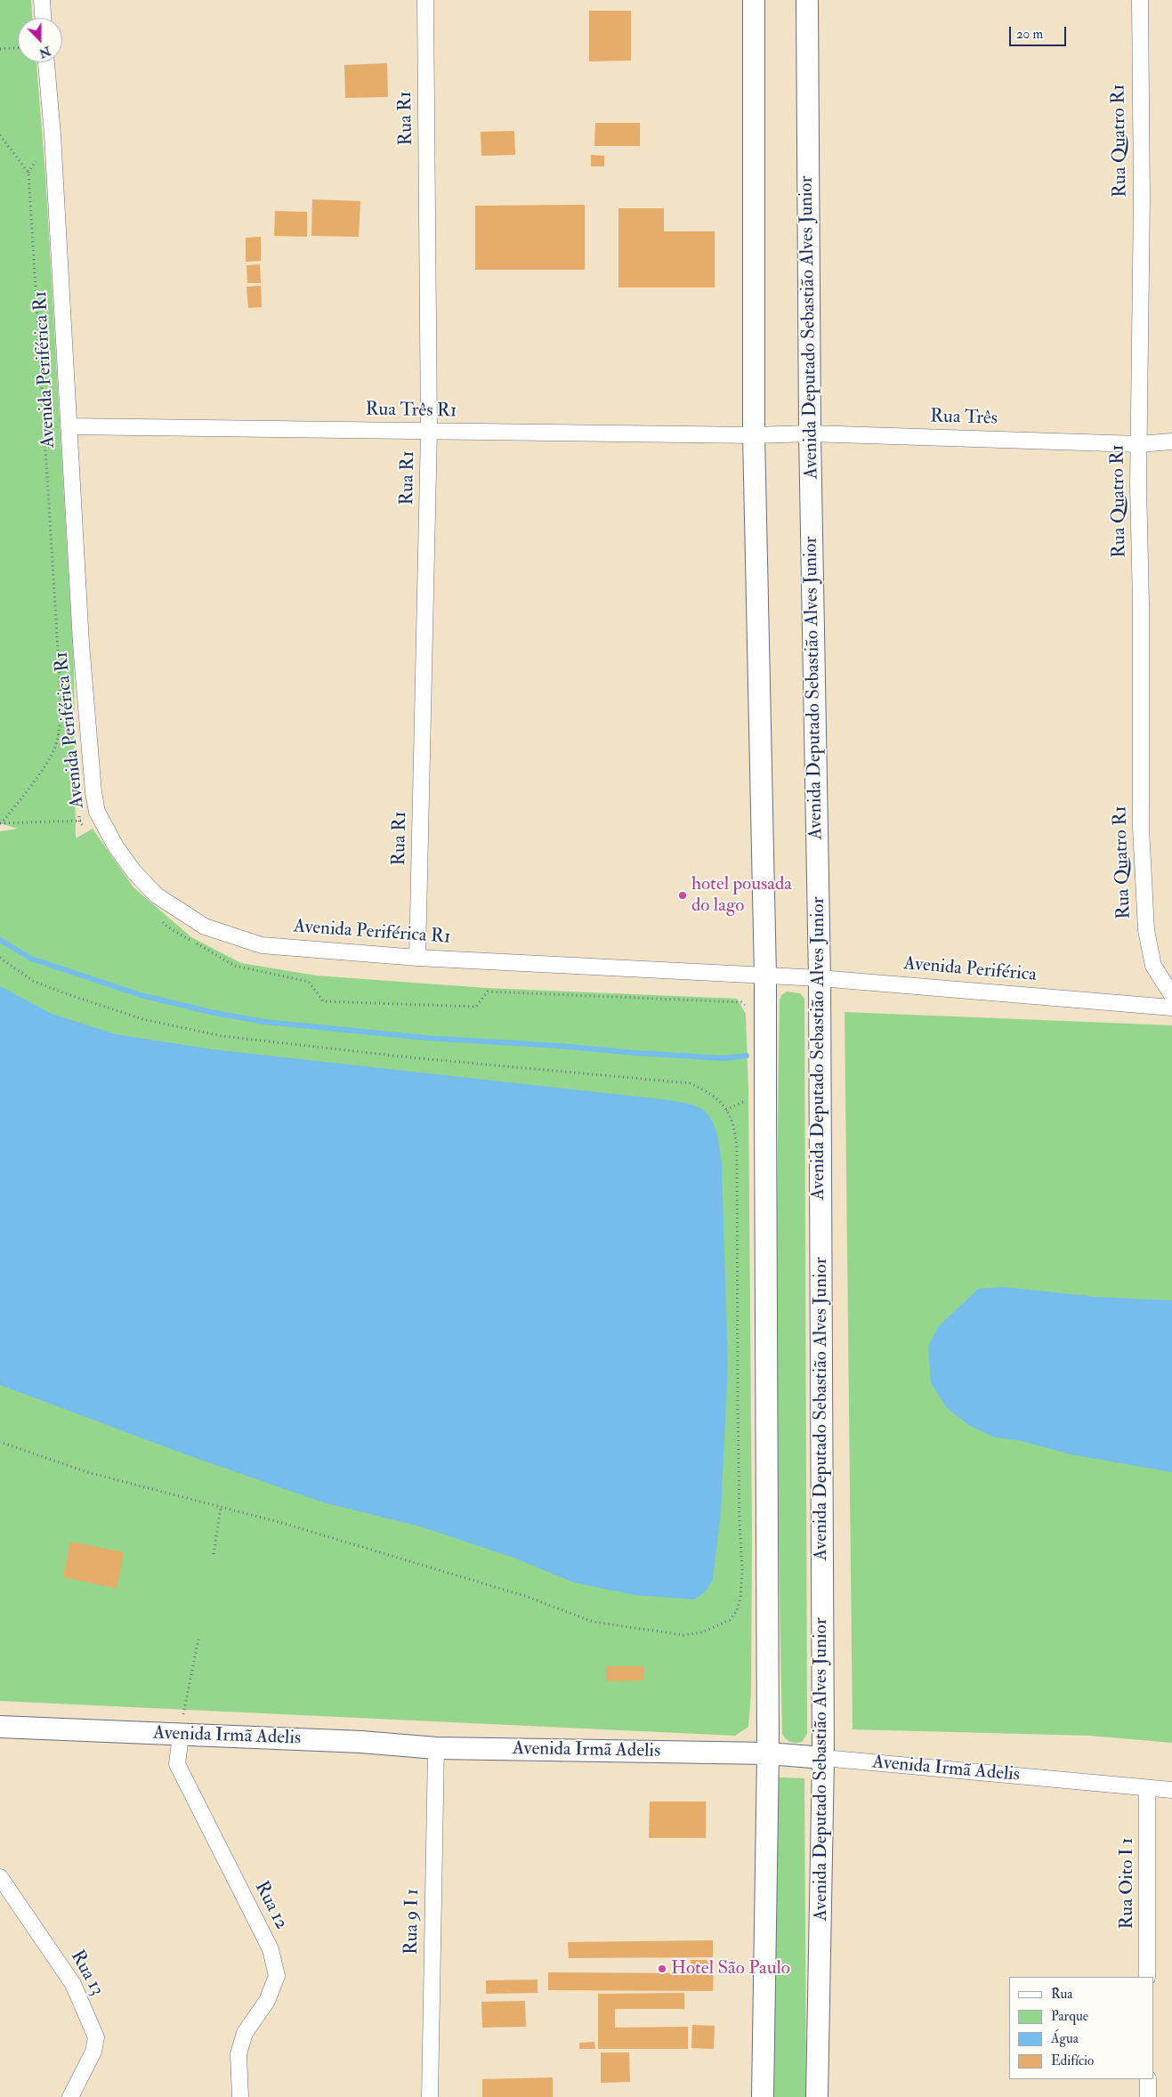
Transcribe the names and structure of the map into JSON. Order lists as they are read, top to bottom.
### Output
{
  "streets": {
    "street": [
      "Rua R1",
      "Rua Quatro R1",
      "Avenida Deputado Sebastião Alves Junior",
      "Avenida Periférica R1",
      "Rua Três R1",
      "Rua Três",
      "Avenida Periférica",
      "Avenida Irmã Adelis",
      "Rua Oito I 1",
      "Rua 12",
      "Rua 9 I 1",
      "Rua 13"
    ]
  },
  "crossings": [
    ["Rua R1", "Avenida Periférica R1"],
    ["Rua R1", "Rua Três R1"],
    ["Rua Quatro R1", "Rua Três"],
    ["Avenida Deputado Sebastião Alves Junior", "Rua Três"],
    ["Avenida Deputado Sebastião Alves Junior", "Avenida Periférica"],
    ["Avenida Deputado Sebastião Alves Junior", "Avenida Irmã Adelis"],
    ["Avenida Periférica R1", "Rua Três R1"],
    ["Avenida Periférica R1", "Avenida Periférica"],
    ["Rua Três R1", "Rua Três"],
    ["Avenida Irmã Adelis", "Rua Oito I 1"],
    ["Avenida Irmã Adelis", "Rua 12"],
    ["Avenida Irmã Adelis", "Rua 9 I 1"]
  ],
  "places": ["hotel pousada do lago", "Hotel São Paulo"],
  "legend": [
    "Rua",
    "Parque",
    "Água",
    "Edifício"
  ],
  "scale_bar": "20 m",
  "north": "bottom"
}
